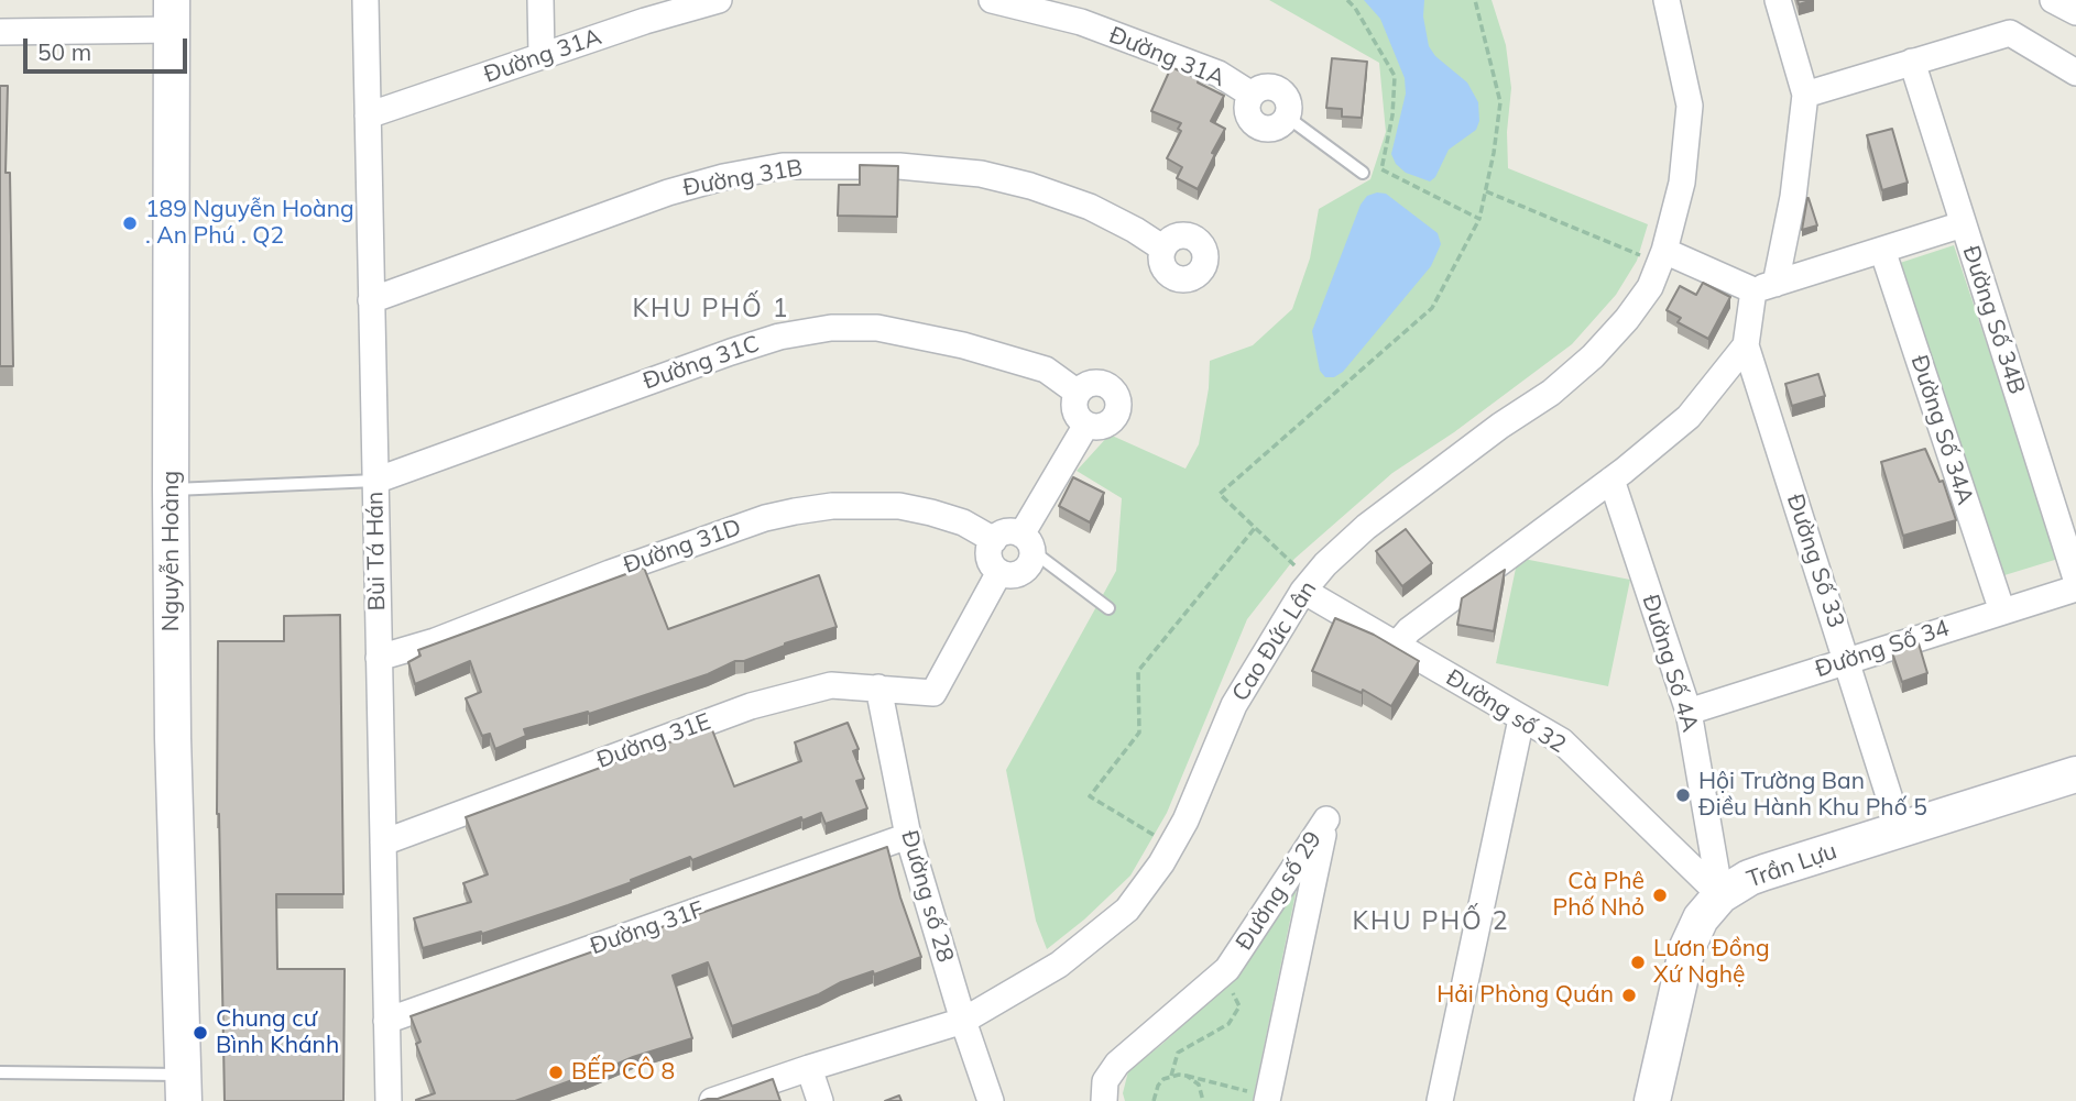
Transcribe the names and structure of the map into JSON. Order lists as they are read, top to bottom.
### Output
{
  "streets": {
    "street": [
      "Đường 31A",
      "Đường 31B",
      "Đường Số 34B",
      "Đường 31C",
      "Đường Số 34A",
      "Đường 31D",
      "Nguyễn Hoàng",
      "Bùi Tá Hán",
      "Đường Số 33",
      "Cao Đức Lân",
      "Đường Số 34",
      "Đường Số 4A",
      "Đường số 32",
      "Đường 31E",
      "Trần Lựu",
      "Đường số 29",
      "Đường số 28",
      "Đường 31F"
    ]
  },
  "crossings": [
    ["Đường 31A", "Bùi Tá Hán"],
    ["Đường 31B", "Bùi Tá Hán"],
    ["Đường 31C", "Bùi Tá Hán"],
    ["Đường Số 34A", "Đường Số 34"],
    ["Đường 31D", "Bùi Tá Hán"],
    ["Đường 31D", "Đường 31E"],
    ["Bùi Tá Hán", "Đường 31E"],
    ["Bùi Tá Hán", "Đường 31F"],
    ["Đường Số 33", "Đường Số 34"],
    ["Đường Số 33", "Trần Lựu"],
    ["Cao Đức Lân", "Đường số 32"],
    ["Cao Đức Lân", "Đường số 28"],
    ["Đường Số 34", "Đường Số 4A"],
    ["Đường Số 4A", "Đường số 32"],
    ["Đường Số 4A", "Trần Lựu"],
    ["Đường số 32", "Trần Lựu"],
    ["Đường 31E", "Đường số 28"],
    ["Đường số 28", "Đường 31F"]
  ],
  "districts": ["KHU PHỐ 1", "KHU PHỐ 2"],
  "places": [
    "189 Nguyễn Hoàng . An Phú . Q2",
    "Hội Trường Ban Điều Hành Khu Phố 5",
    "Cà Phê Phố Nhỏ",
    "Lươn Đồng Xứ Nghệ",
    "Hải Phòng Quán",
    "Chung cư Bình Khánh",
    "BẾP CÔ 8"
  ],
  "scale_bar": "50 m"
}
